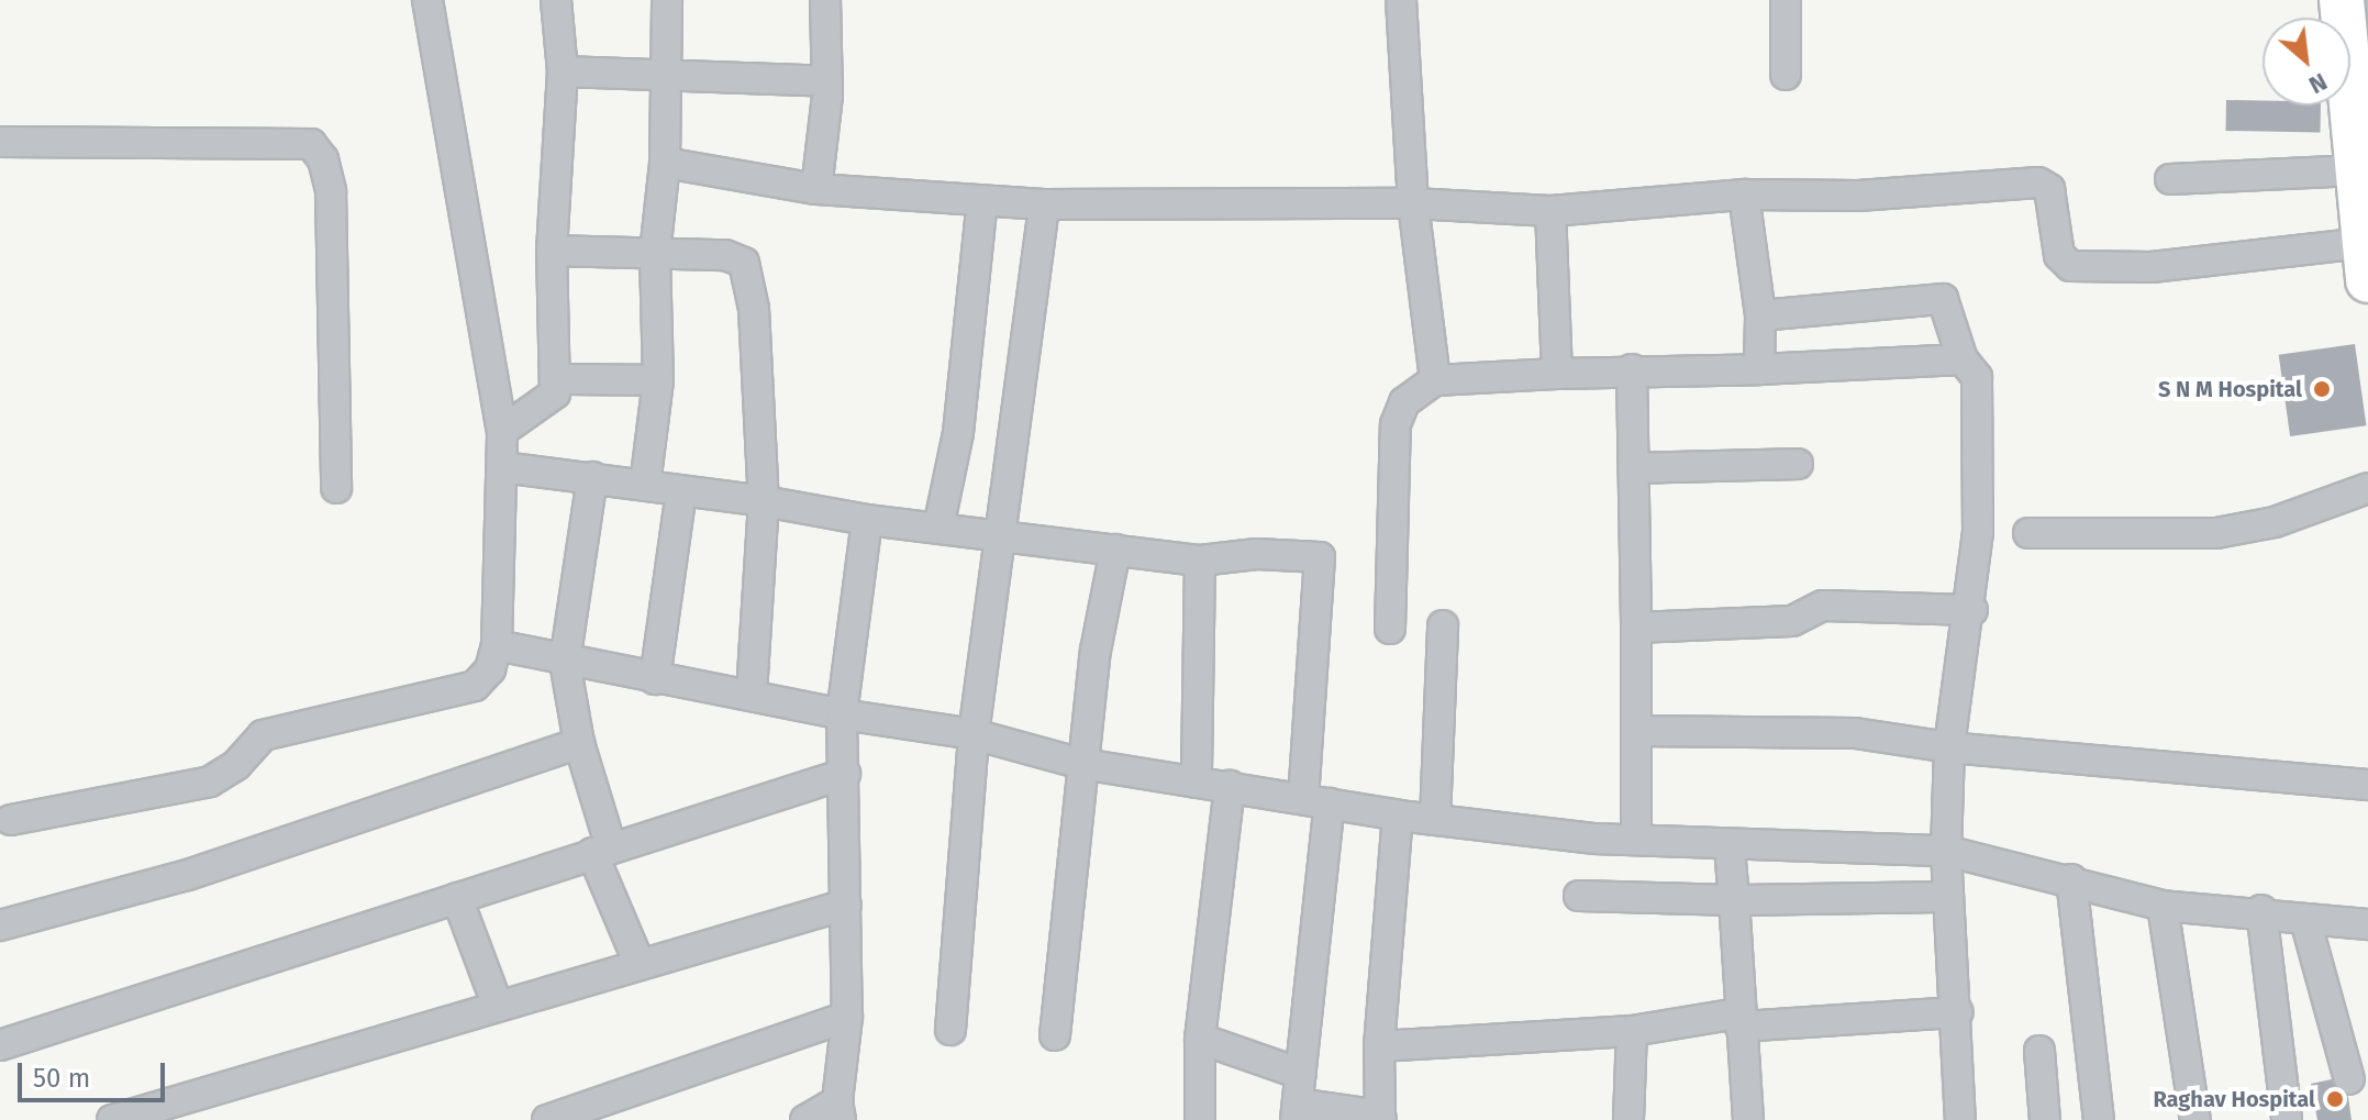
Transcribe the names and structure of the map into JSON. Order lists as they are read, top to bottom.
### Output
{
  "places": ["S N M Hospital", "Raghav Hospital"],
  "scale_bar": "50 m",
  "north": "bottom right"
}
